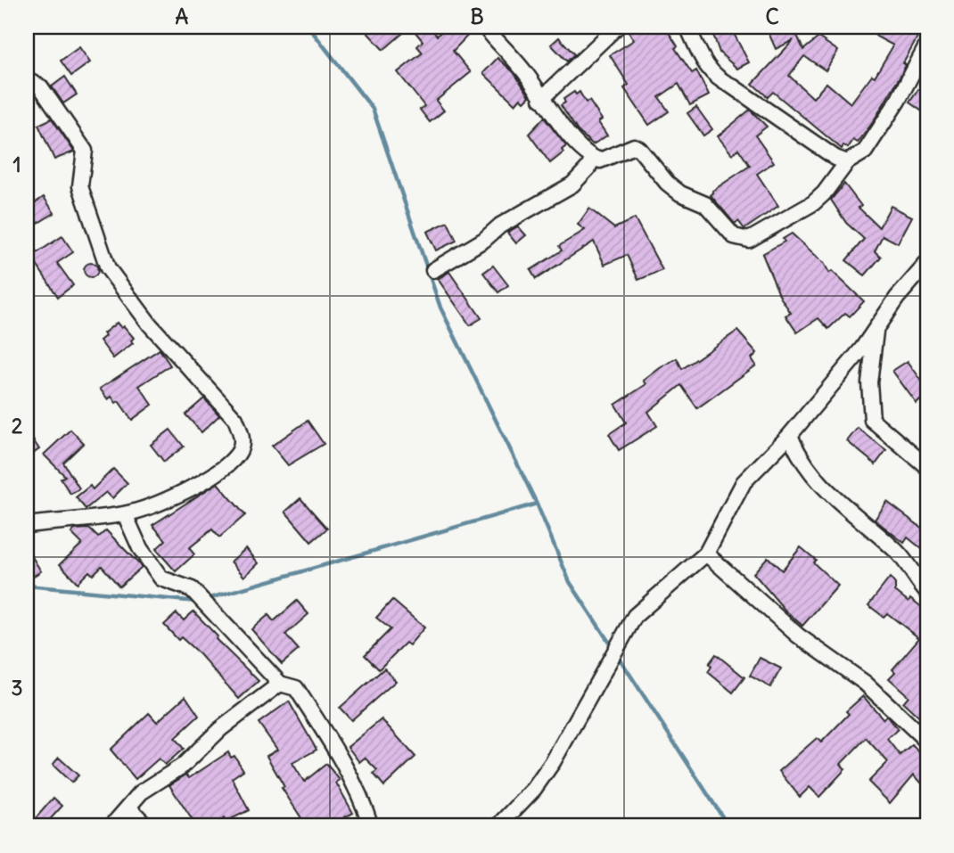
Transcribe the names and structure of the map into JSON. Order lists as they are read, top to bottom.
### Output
{
  "grid": {
    "columns": ["A", "B", "C"],
    "rows": ["1", "2", "3"]
  }
}
